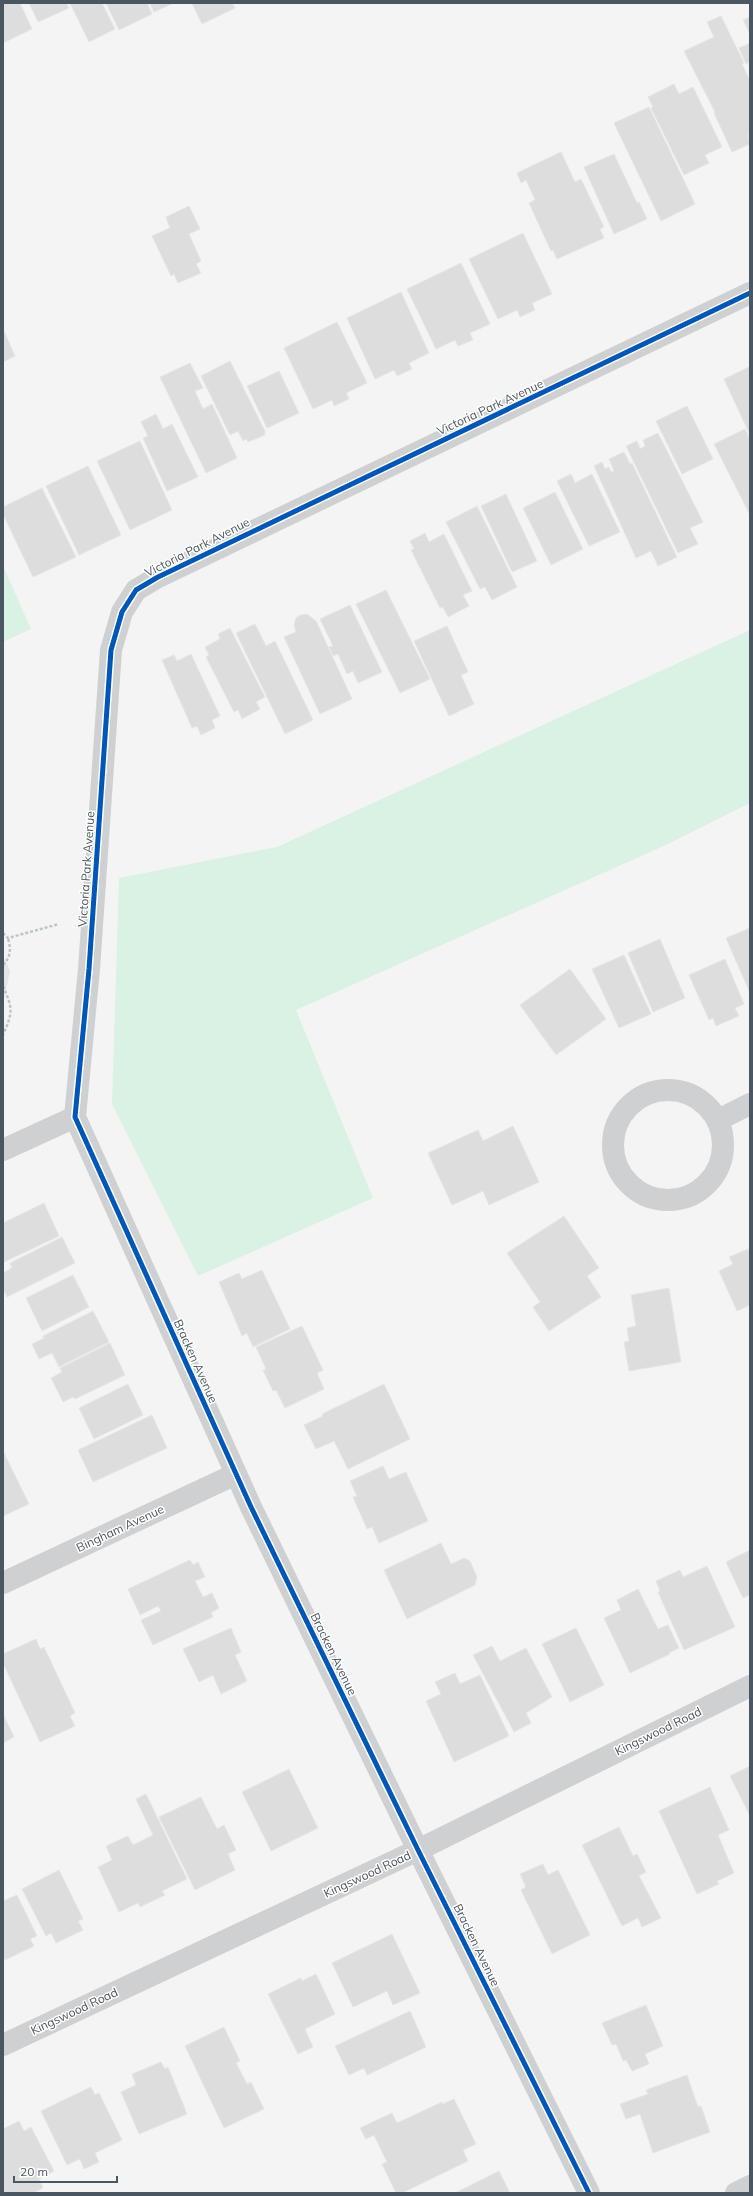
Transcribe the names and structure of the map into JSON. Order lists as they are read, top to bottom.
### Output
{
  "streets": {
    "street": [
      "Victoria Park Avenue",
      "Bracken Avenue",
      "Bingham Avenue",
      "Kingswood Road"
    ]
  },
  "crossings": [
    ["Victoria Park Avenue", "Bracken Avenue"],
    ["Bracken Avenue", "Bingham Avenue"],
    ["Bracken Avenue", "Kingswood Road"]
  ],
  "scale_bar": "20 m"
}
